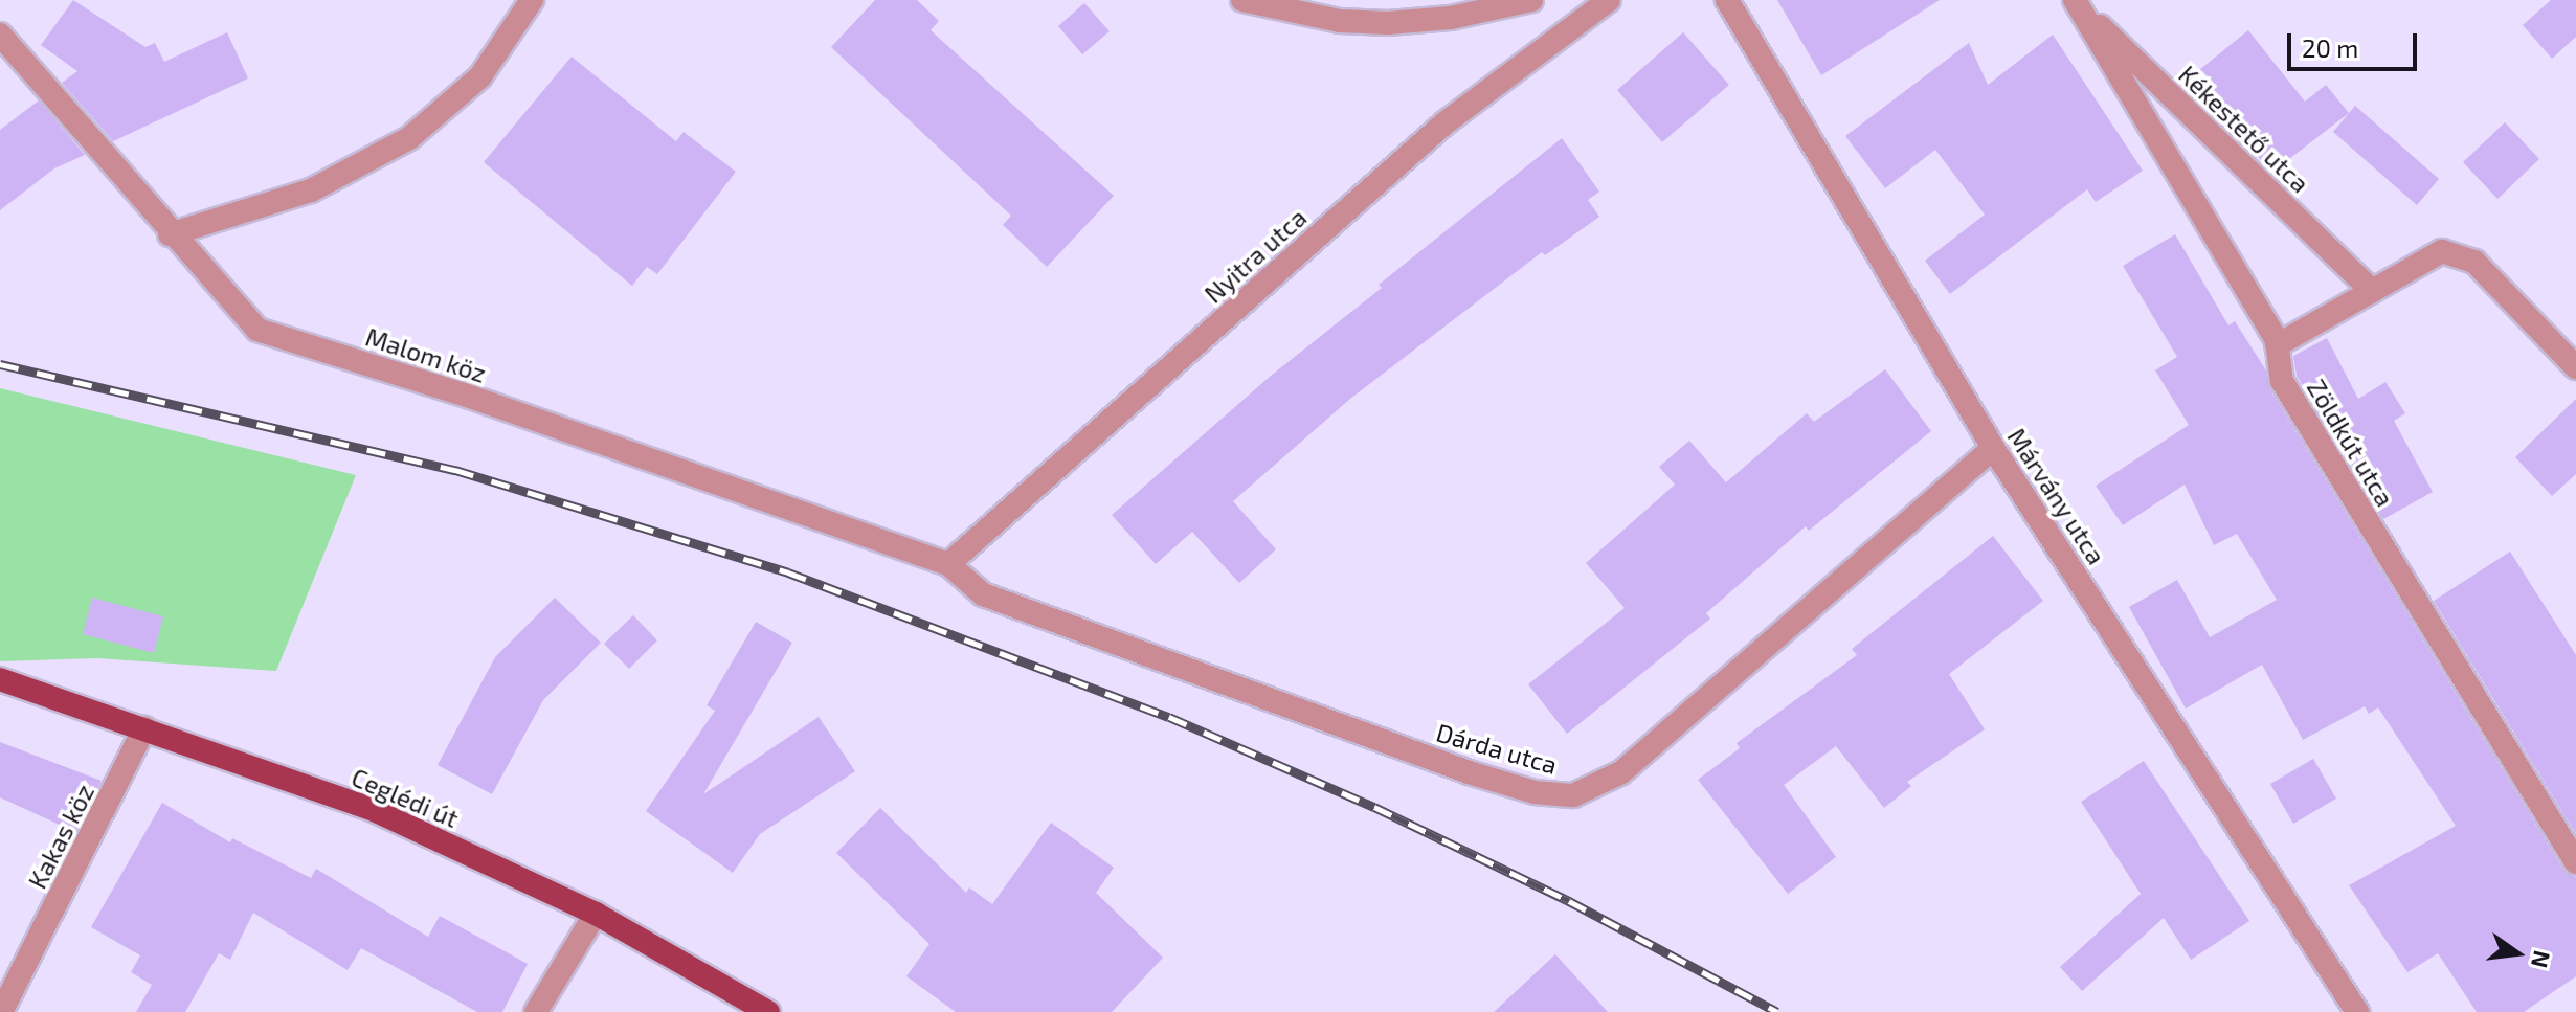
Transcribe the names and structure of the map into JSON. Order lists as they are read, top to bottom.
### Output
{
  "streets": {
    "main road": ["Ceglédi út"],
    "street": [
      "Kékestető utca",
      "Nyitra utca",
      "Malom köz",
      "Zöldkút utca",
      "Márvány utca",
      "Dárda utca",
      "Kakas köz"
    ]
  },
  "crossings": [
    ["Kékestető utca", "Zöldkút utca"],
    ["Nyitra utca", "Malom köz"],
    ["Nyitra utca", "Dárda utca"],
    ["Malom köz", "Dárda utca"],
    ["Márvány utca", "Dárda utca"],
    ["Ceglédi út", "Kakas köz"]
  ],
  "scale_bar": "20 m",
  "north": "right"
}
